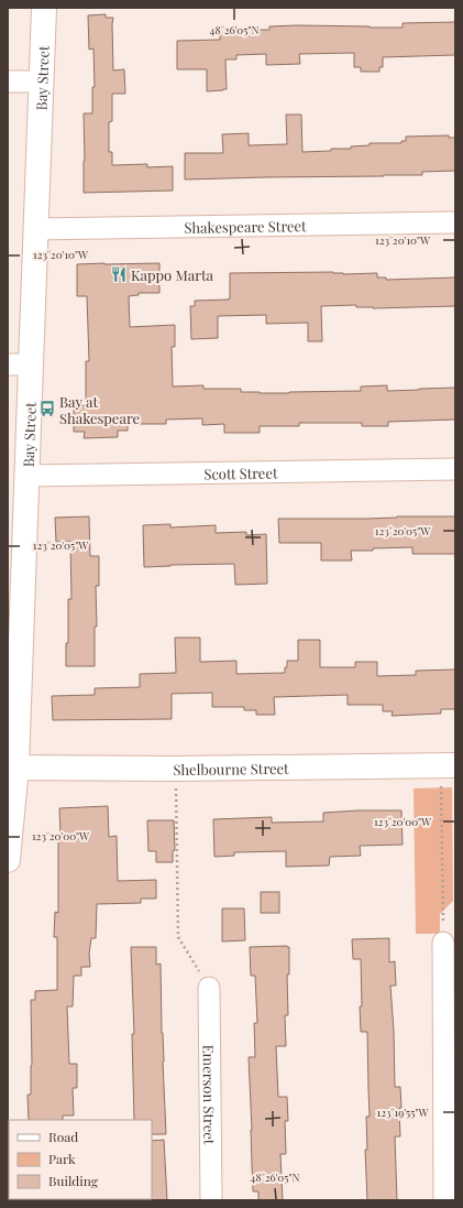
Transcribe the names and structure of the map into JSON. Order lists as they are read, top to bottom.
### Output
{
  "streets": {
    "main road": ["Bay Street", "Shelbourne Street"],
    "street": ["Shakespeare Street", "Scott Street", "Emerson Street"]
  },
  "crossings": [
    ["Bay Street", "Shakespeare Street"],
    ["Bay Street", "Scott Street"],
    ["Bay Street", "Shelbourne Street"]
  ],
  "places": {
    "restaurant": ["Kappo Marta"],
    "bus stop": ["Bay at Shakespeare"]
  },
  "legend": ["Road", "Park", "Building"],
  "coordinates": [
    "48°26'05\"N",
    "123°20'10\"W",
    "123°20'05\"W",
    "123°20'00\"W",
    "123°19'55\"W"
  ]
}
